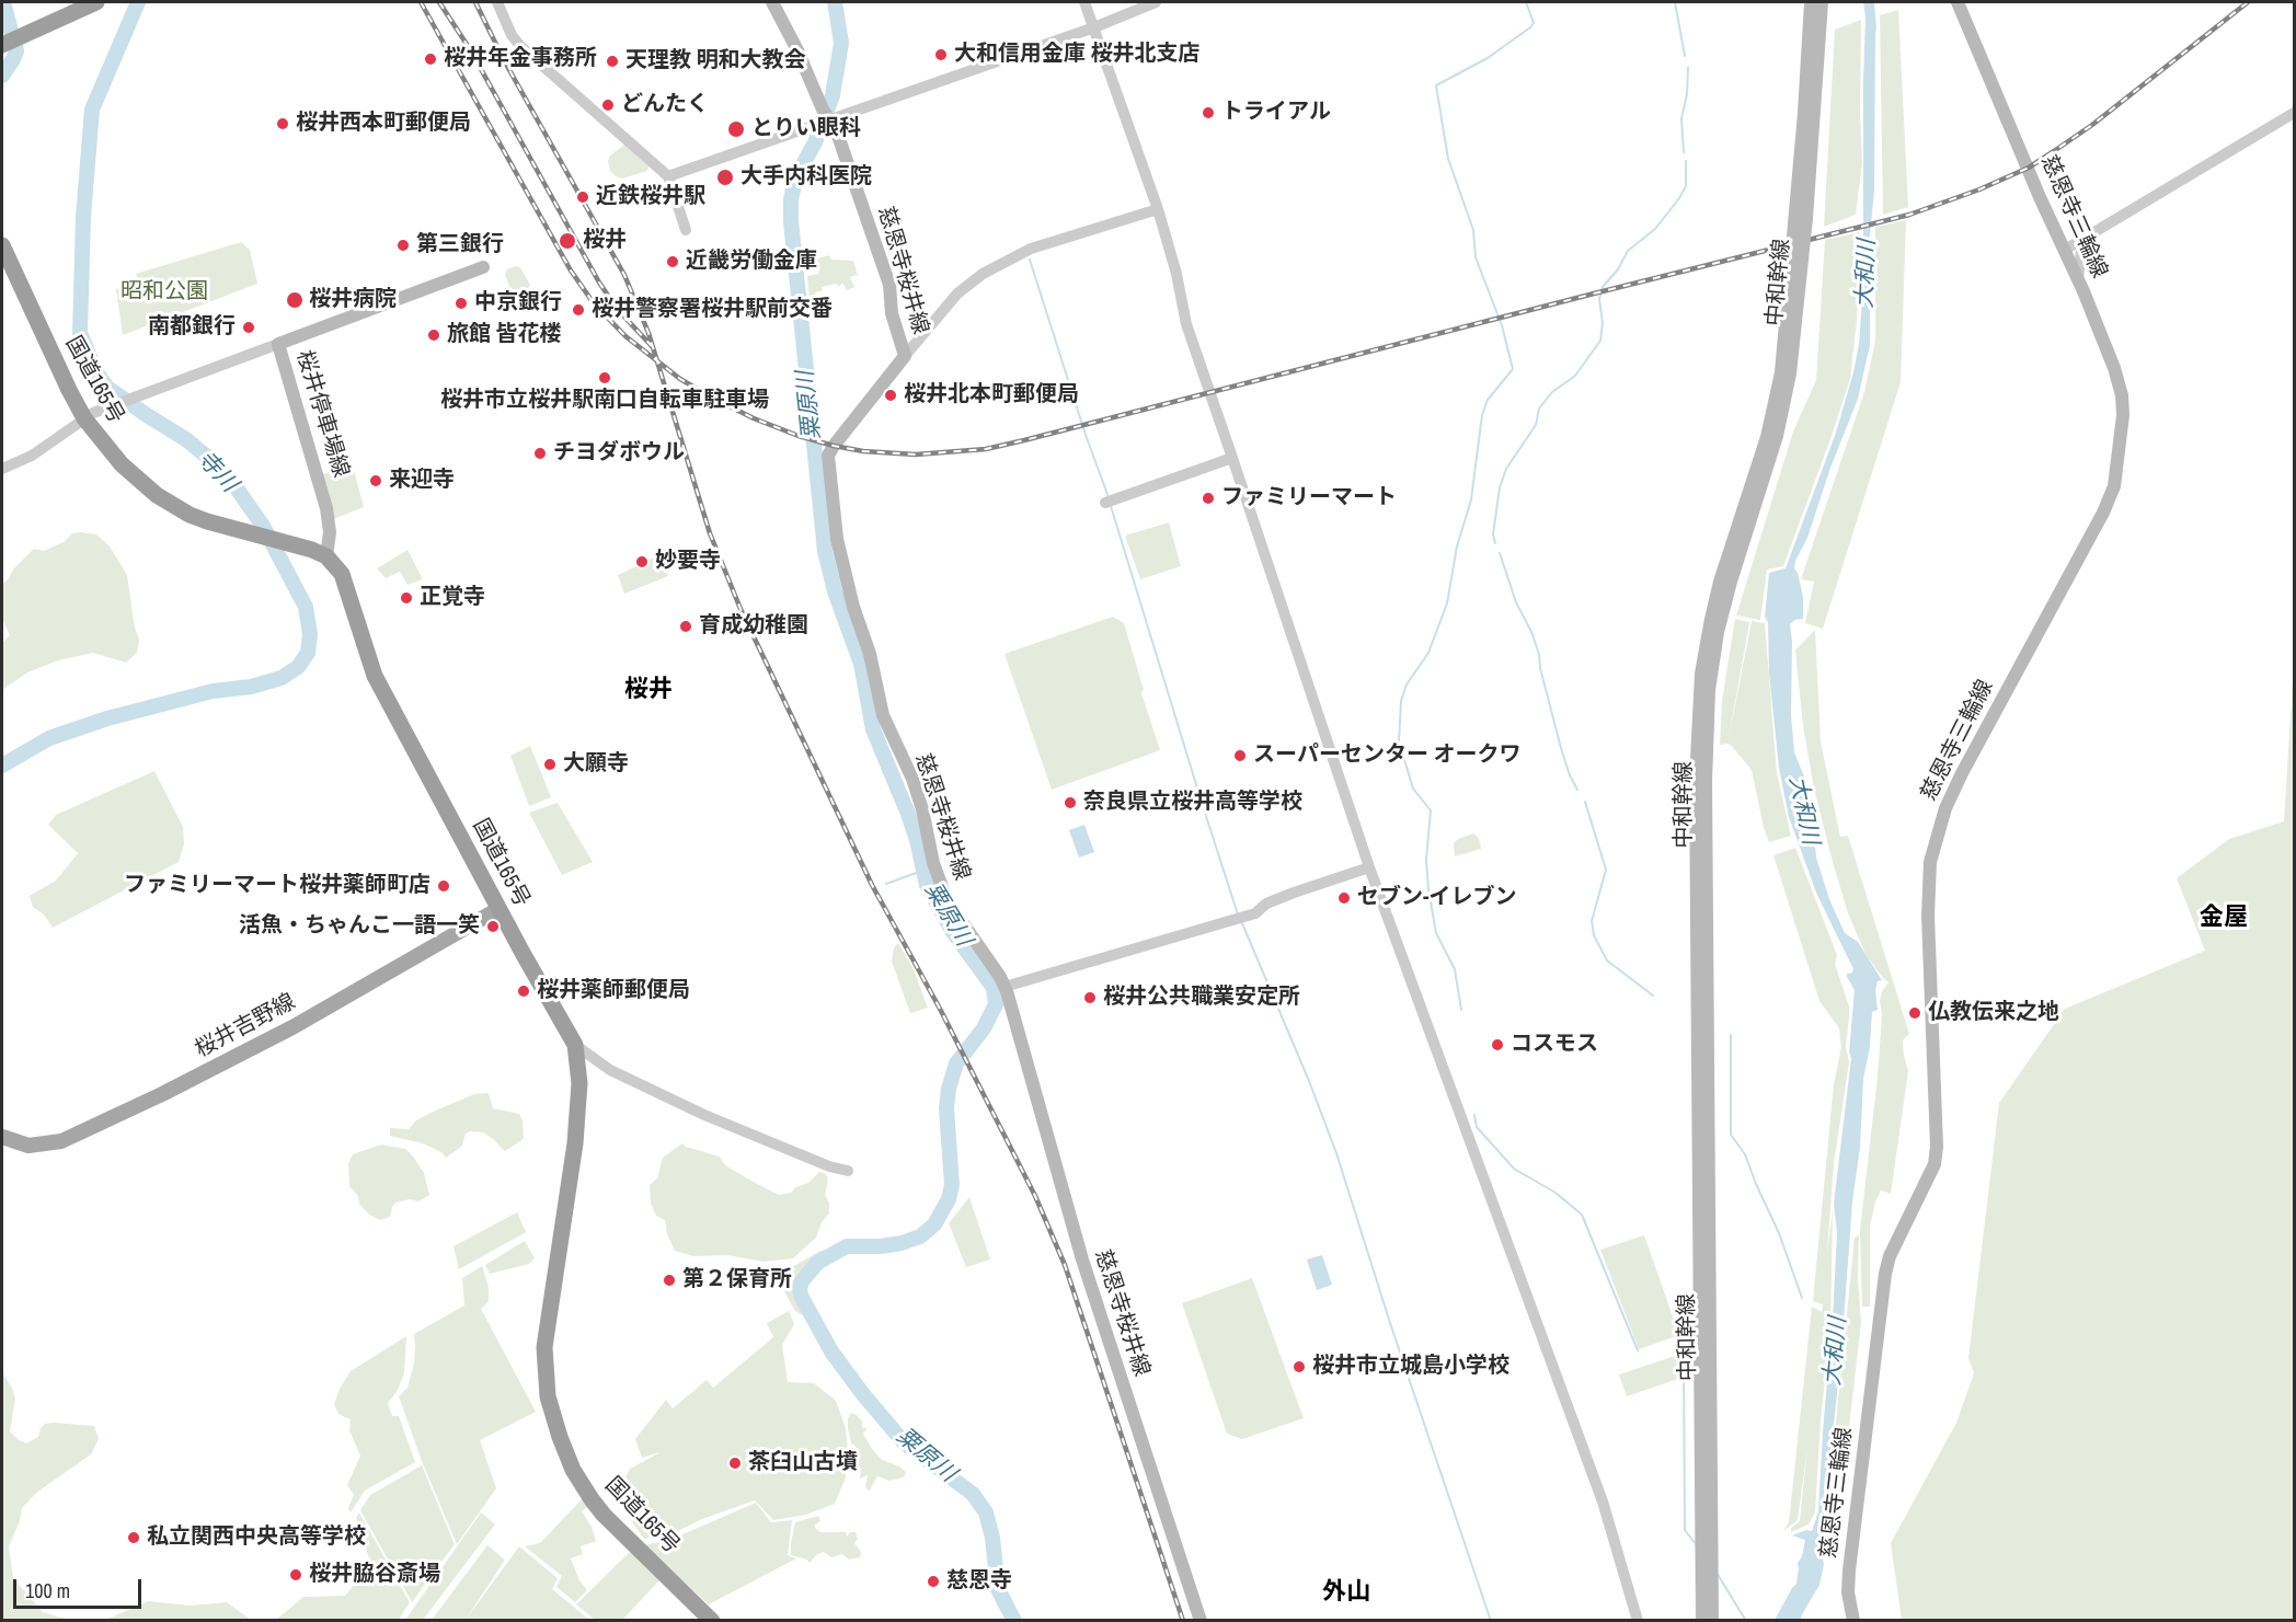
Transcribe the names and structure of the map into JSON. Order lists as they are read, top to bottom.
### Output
{
  "streets": {
    "highway": ["国道165号"],
    "main road": [
      "慈恩寺三輪線",
      "慈恩寺桜井線",
      "中和幹線",
      "桜井停車場線",
      "桜井吉野線"
    ]
  },
  "crossings": [
    ["国道165号", "桜井停車場線"],
    ["国道165号", "桜井吉野線"]
  ],
  "districts": ["桜井", "金屋", "外山"],
  "water": ["大和川", "粟原川", "寺川"],
  "parks": ["昭和公園"],
  "places": [
    "大和信用金庫 桜井北支店",
    "桜井年金事務所",
    "天理教 明和大教会",
    "どんたく",
    "トライアル",
    "桜井西本町郵便局",
    "とりい眼科",
    "大手内科医院",
    "近鉄桜井駅",
    "桜井",
    "第三銀行",
    "近畿労働金庫",
    "桜井病院",
    "中京銀行",
    "桜井警察署桜井駅前交番",
    "南都銀行",
    "旅館 皆花楼",
    "桜井市立桜井駅南口自転車駐車場",
    "桜井北本町郵便局",
    "チヨダボウル",
    "来迎寺",
    "ファミリーマート",
    "妙要寺",
    "正覚寺",
    "育成幼稚園",
    "スーパーセンター オークワ",
    "大願寺",
    "奈良県立桜井高等学校",
    "ファミリーマート桜井薬師町店",
    "セブン-イレブン",
    "活魚・ちゃんこ一語一笑",
    "桜井薬師郵便局",
    "桜井公共職業安定所",
    "仏教伝来之地",
    "コスモス",
    "第２保育所",
    "桜井市立城島小学校",
    "茶臼山古墳",
    "私立関西中央高等学校",
    "桜井脇谷斎場",
    "慈恩寺"
  ],
  "scale_bar": "100 m"
}
